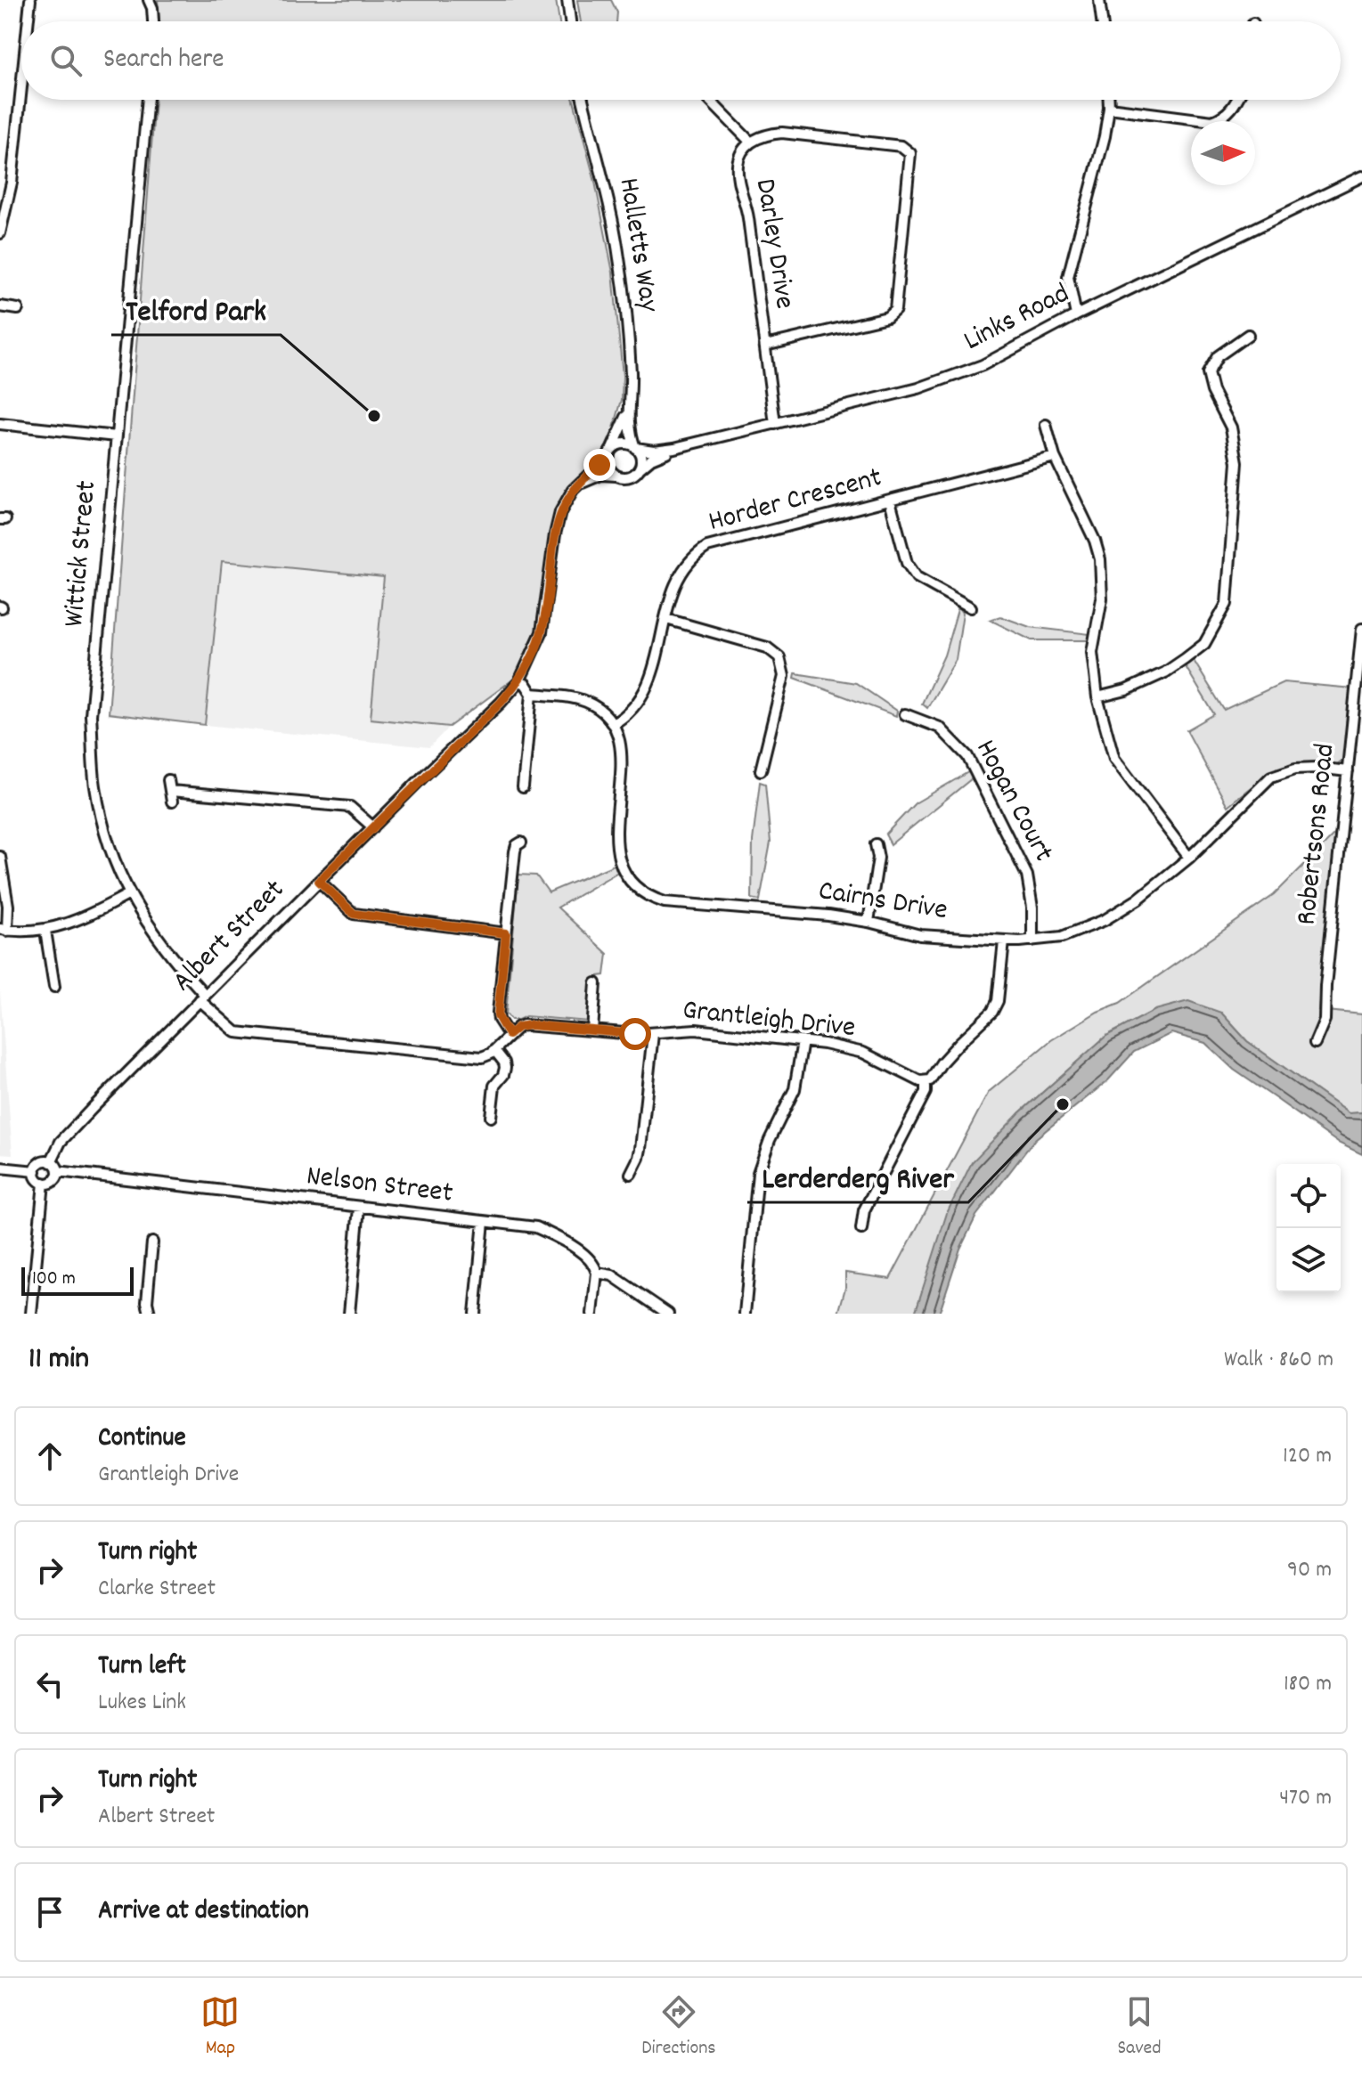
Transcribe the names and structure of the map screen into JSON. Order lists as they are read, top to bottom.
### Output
{
  "streets": {
    "street": [
      "Darley Drive",
      "Halletts Way",
      "Links Road",
      "Horder Crescent",
      "Wittick Street",
      "Hogan Court",
      "Robertsons Road",
      "Cairns Drive",
      "Albert Street",
      "Grantleigh Drive",
      "Nelson Street"
    ]
  },
  "crossings": [
    ["Darley Drive", "Links Road"],
    ["Halletts Way", "Links Road"],
    ["Halletts Way", "Albert Street"],
    ["Links Road", "Albert Street"],
    ["Horder Crescent", "Cairns Drive"],
    ["Wittick Street", "Albert Street"],
    ["Hogan Court", "Cairns Drive"],
    ["Robertsons Road", "Cairns Drive"],
    ["Albert Street", "Nelson Street"]
  ],
  "places": ["Telford Park", "Lerderderg River"],
  "scale_bar": "100 m",
  "north": "right",
  "page": {
    "search": "Search here",
    "scale": "100 m",
    "heading": ["11 min", "Walk · 860 m"],
    "list": [
      ["Continue", "Grantleigh Drive", "120 m"],
      ["Turn right", "Clarke Street", "90 m"],
      ["Turn left", "Lukes Link", "180 m"],
      ["Turn right", "Albert Street", "470 m"],
      "Arrive at destination"
    ],
    "nav": ["Map", "Directions", "Saved"]
  }
}
